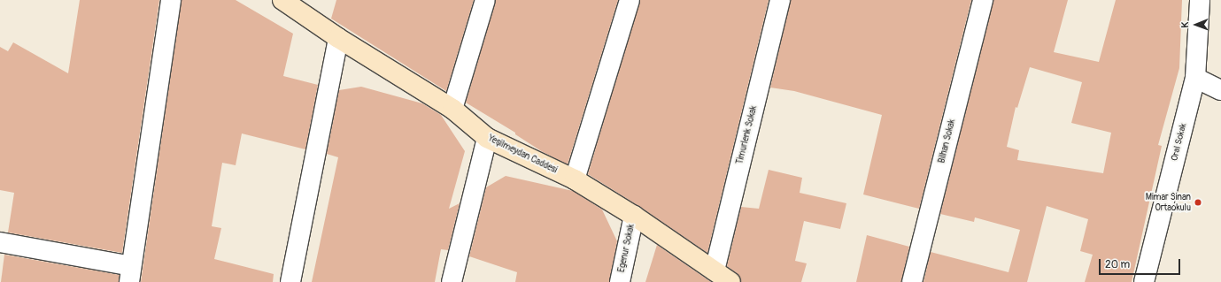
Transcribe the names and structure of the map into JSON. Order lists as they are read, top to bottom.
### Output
{
  "streets": {
    "street": [
      "Timurlenk Sokak",
      "Bilhan Sokak",
      "Oral Sokak",
      "Yeşilmeydan Caddesi",
      "Egenur Sokak"
    ]
  },
  "crossings": [
    ["Timurlenk Sokak", "Yeşilmeydan Caddesi"],
    ["Yeşilmeydan Caddesi", "Egenur Sokak"]
  ],
  "places": ["Mimar Sinan Ortaokulu"],
  "scale_bar": "20 m",
  "north": "left"
}
